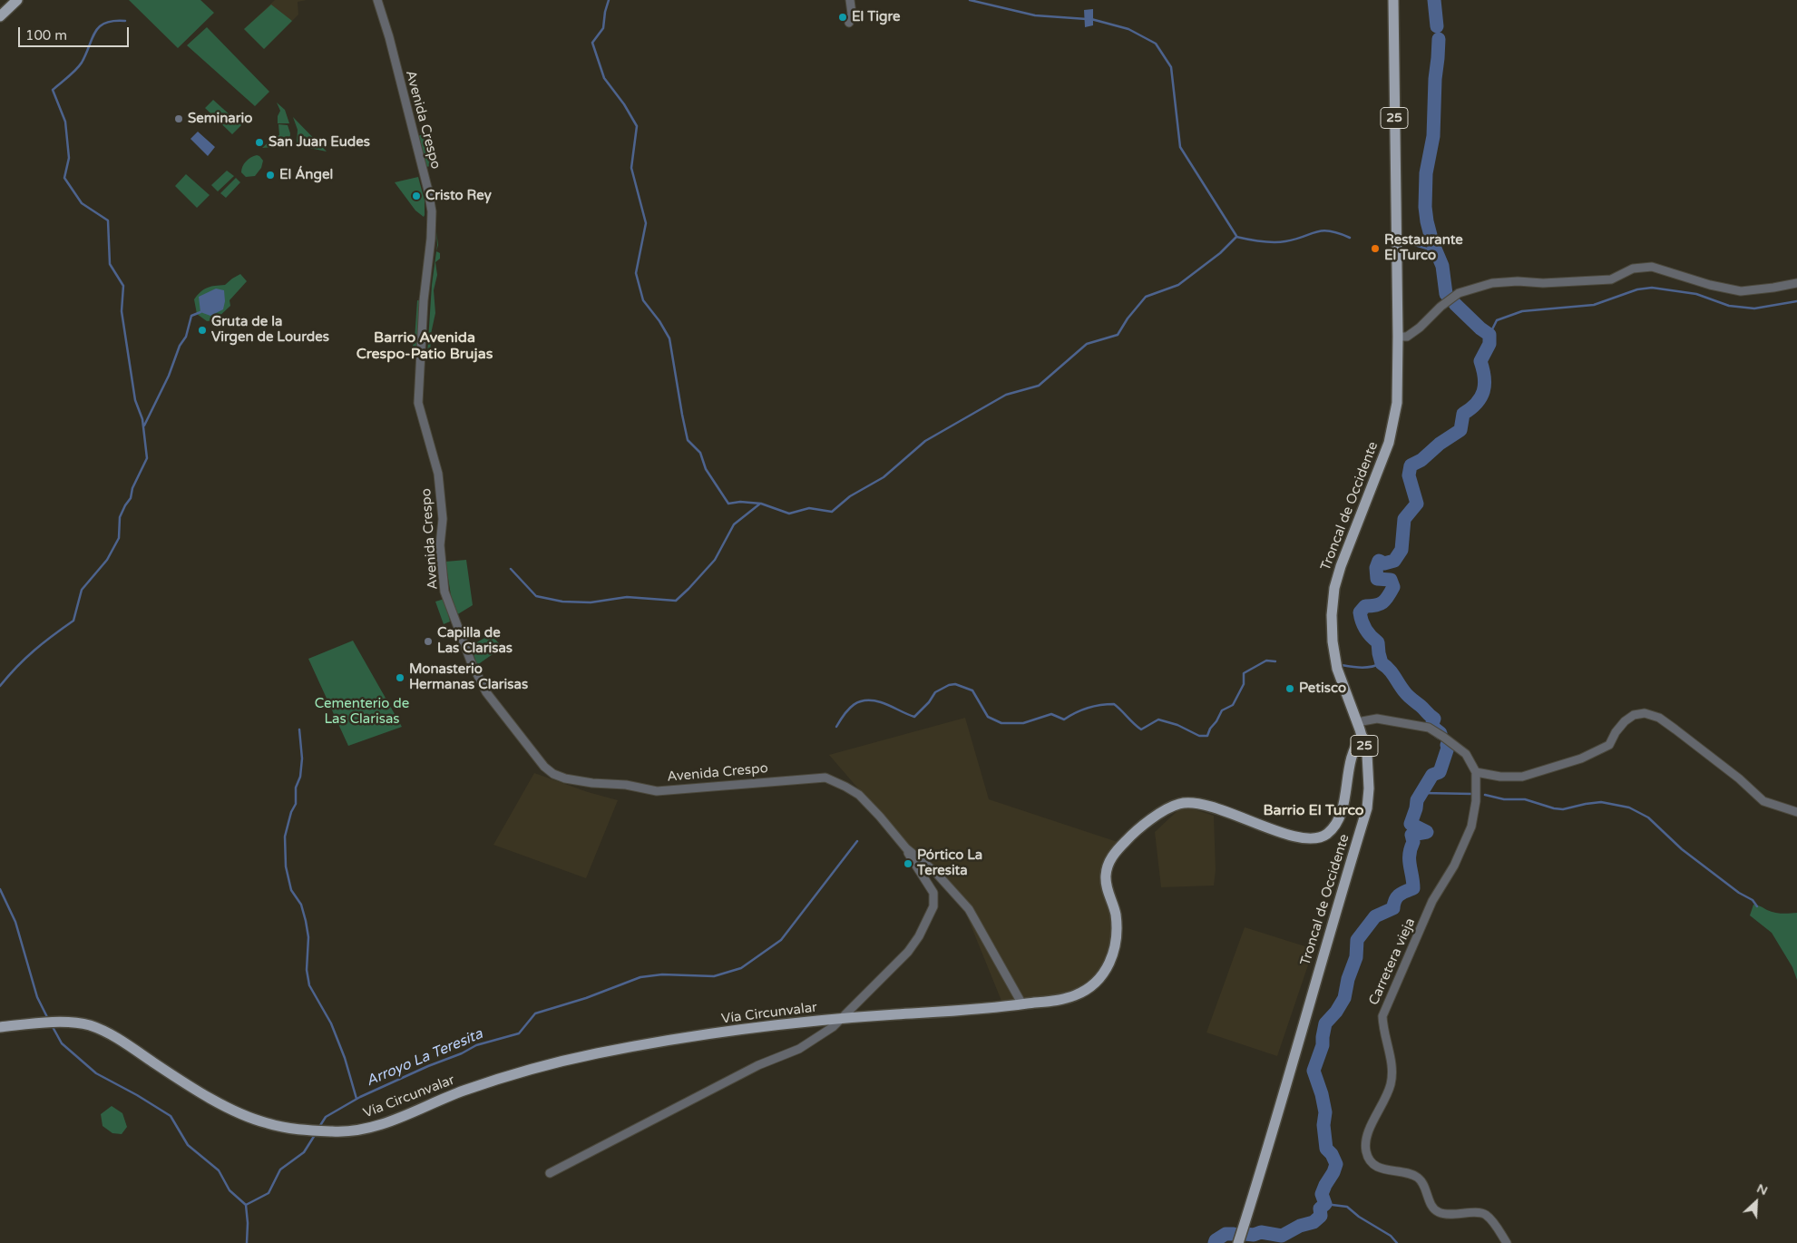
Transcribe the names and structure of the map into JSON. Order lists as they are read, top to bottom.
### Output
{
  "streets": {
    "main road": ["25", "Troncal de Occidente", "Vía Circunvalar"],
    "street": ["Avenida Crespo", "Carretera vieja"]
  },
  "crossings": [
    ["Avenida Crespo", "Vía Circunvalar"],
    ["Troncal de Occidente", "Carretera vieja"],
    ["Troncal de Occidente", "Vía Circunvalar"]
  ],
  "districts": ["Barrio Avenida Crespo-Patio Brujas", "Barrio El Turco"],
  "water": ["Arroyo La Teresita"],
  "parks": ["Cementerio de Las Clarisas"],
  "places": [
    "El Tigre",
    "Seminario",
    "San Juan Eudes",
    "El Ángel",
    "Cristo Rey",
    "Restaurante El Turco",
    "Gruta de la Virgen de Lourdes",
    "Capilla de Las Clarisas",
    "Monasterio Hermanas Clarisas",
    "Petisco",
    "Pórtico La Teresita"
  ],
  "scale_bar": "100 m",
  "north": "top right"
}
